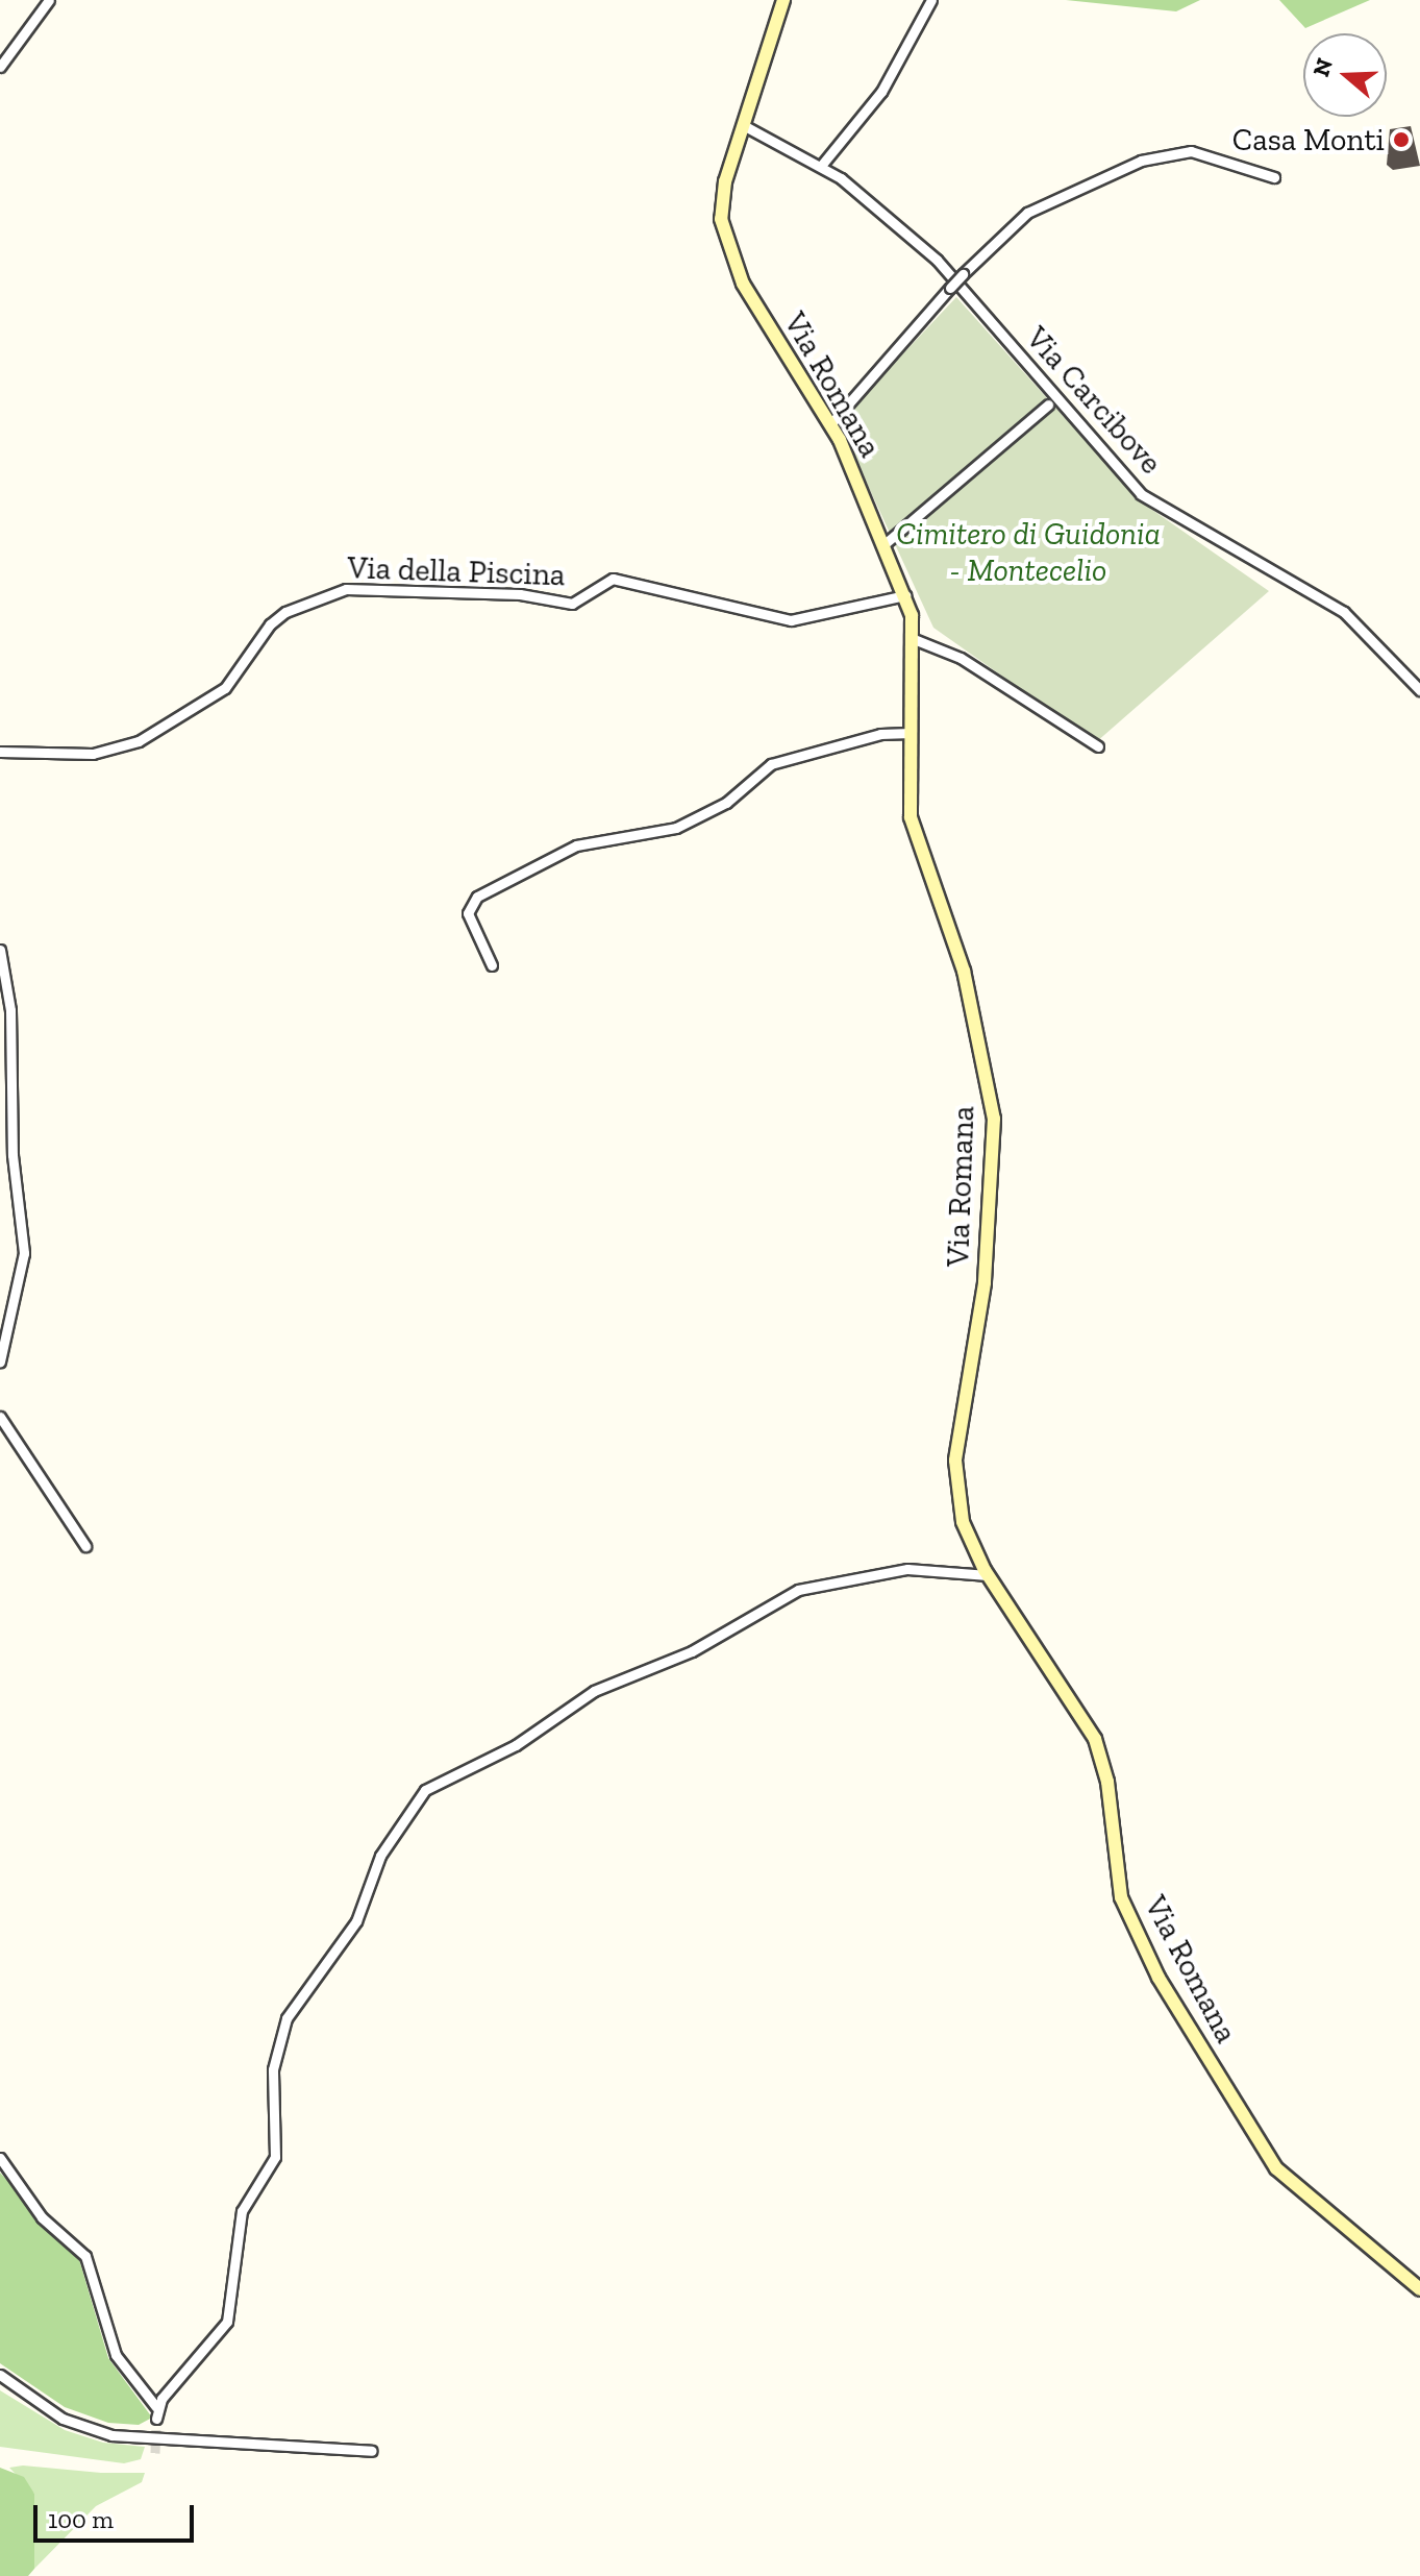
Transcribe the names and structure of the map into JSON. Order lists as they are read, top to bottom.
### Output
{
  "streets": {
    "street": ["Via Romana", "Via Carcibove", "Via della Piscina"]
  },
  "crossings": [
    ["Via Romana", "Via Carcibove"],
    ["Via Romana", "Via della Piscina"]
  ],
  "parks": ["Cimitero di Guidonia - Montecelio"],
  "places": ["Casa Monti"],
  "scale_bar": "100 m",
  "north": "left"
}
